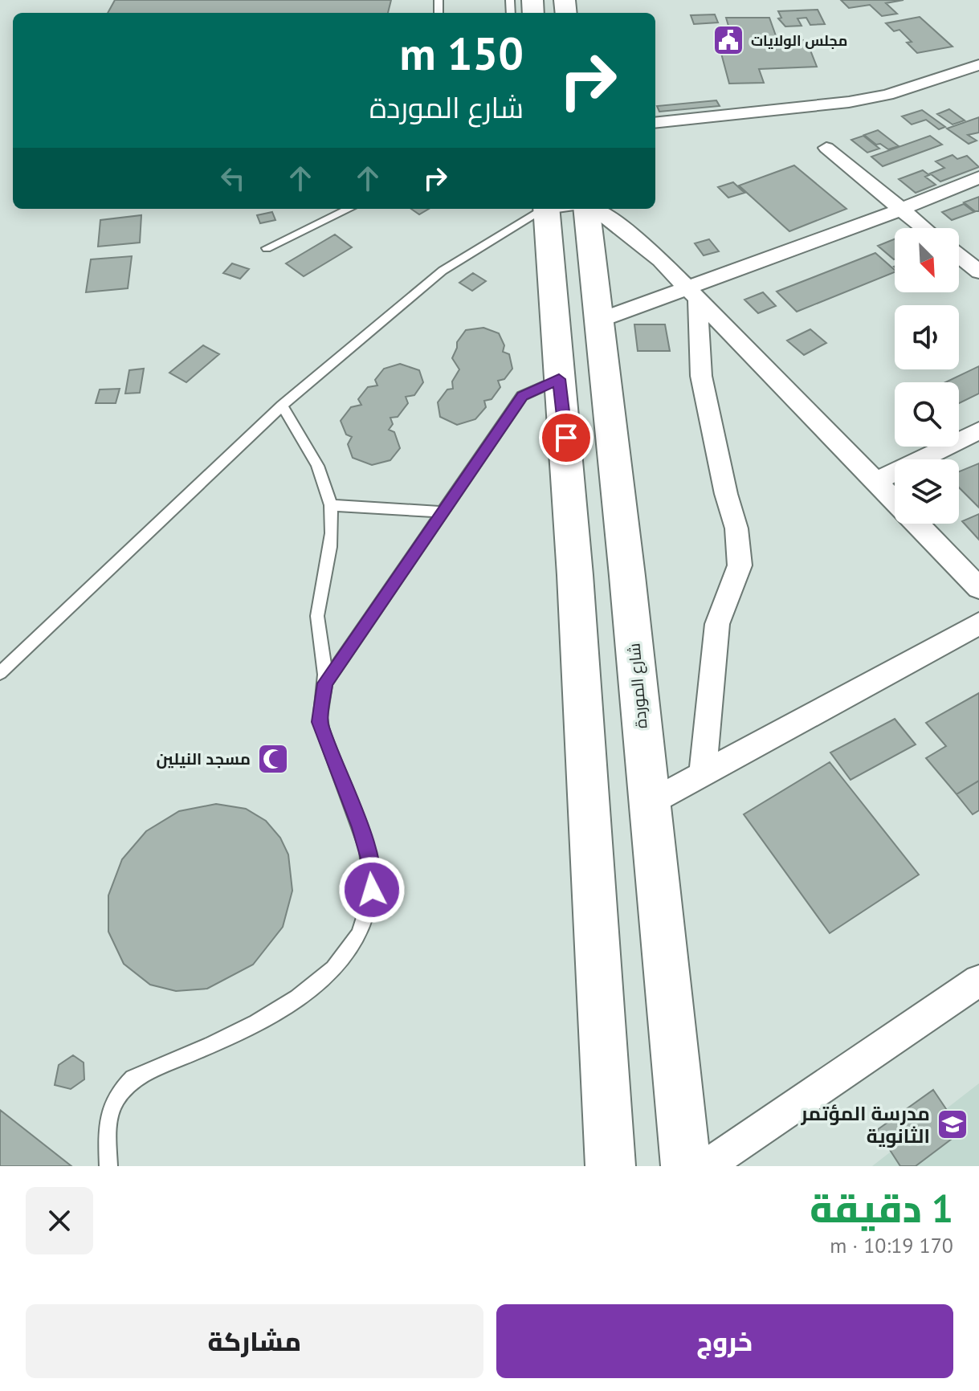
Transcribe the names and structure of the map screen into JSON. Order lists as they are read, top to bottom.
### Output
{
  "streets": {
    "main road": ["شارع الموردة"]
  },
  "places": {
    "public building": ["مجلس الولايات"],
    "mosque": ["مسجد النيلين"],
    "school or university": ["مدرسة المؤتمر الثانوية"]
  },
  "north": "bottom right",
  "page": {
    "turn": ["150 m", "شارع الموردة"],
    "heading": ["1 دقيقة", "170 m · 10:19"],
    "buttons": ["خروج", "مشاركة"]
  }
}
